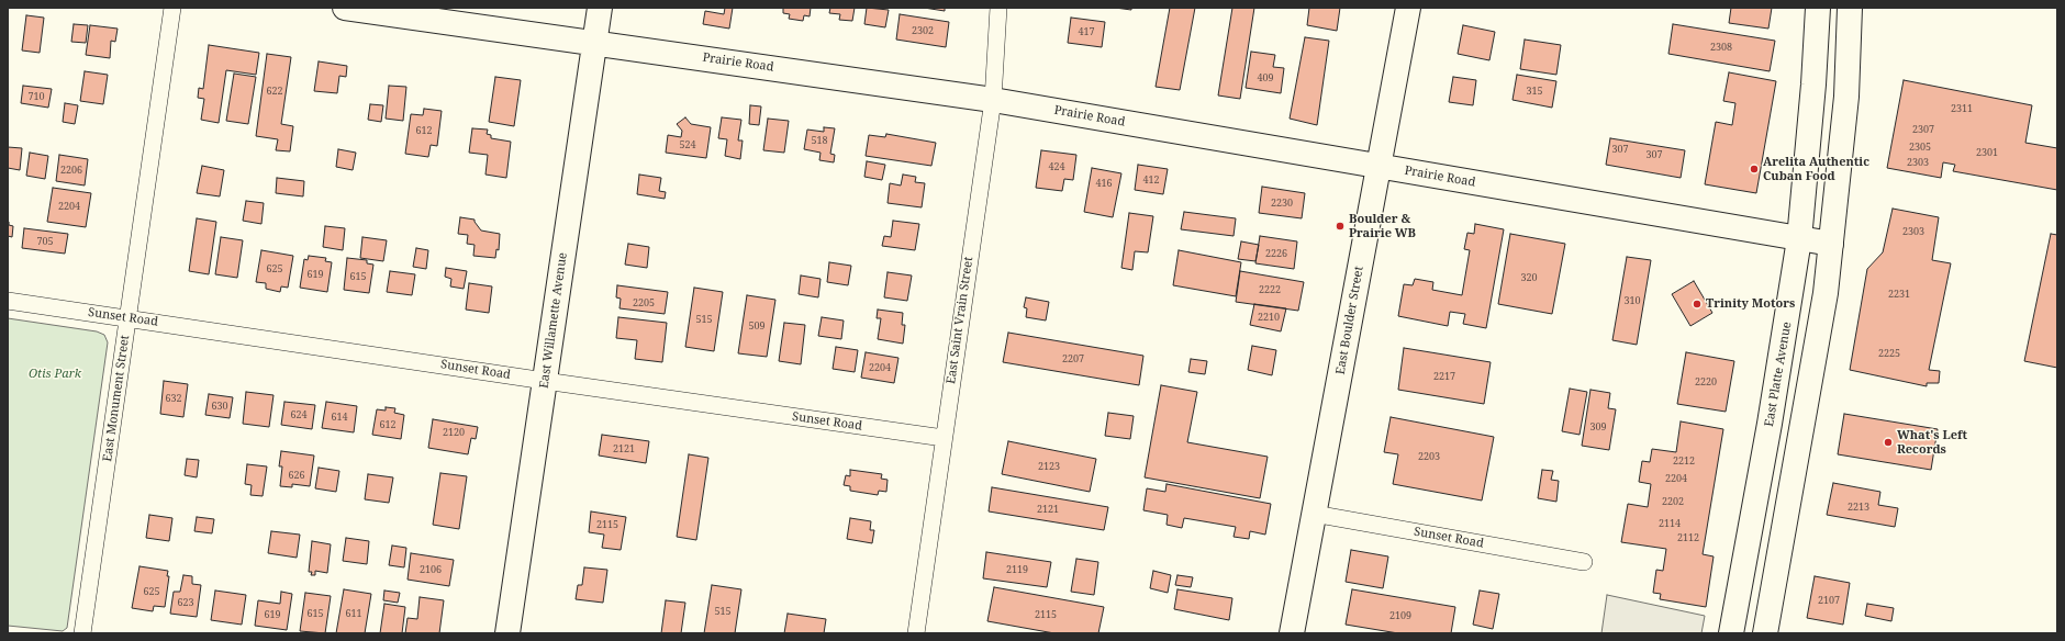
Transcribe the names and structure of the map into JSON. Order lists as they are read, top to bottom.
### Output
{
  "streets": {
    "street": [
      "Prairie Road",
      "Sunset Road",
      "East Willamette Avenue",
      "East Saint Vrain Street",
      "East Boulder Street",
      "East Platte Avenue",
      "East Monument Street"
    ]
  },
  "crossings": [
    ["Prairie Road", "East Willamette Avenue"],
    ["Prairie Road", "East Saint Vrain Street"],
    ["Prairie Road", "East Boulder Street"],
    ["Prairie Road", "East Platte Avenue"],
    ["Sunset Road", "East Willamette Avenue"],
    ["Sunset Road", "East Saint Vrain Street"],
    ["Sunset Road", "East Boulder Street"],
    ["Sunset Road", "East Monument Street"]
  ],
  "parks": ["Otis Park"],
  "places": [
    "Arelita Authentic Cuban Food",
    "Boulder & Prairie WB",
    "Trinity Motors",
    "What's Left Records"
  ],
  "house_numbers": [
    "2302",
    "417",
    "2308",
    "409",
    "622",
    "315",
    "710",
    "2311",
    "2307",
    "612",
    "518",
    "524",
    "2305",
    "307",
    "2301",
    "307",
    "2303",
    "424",
    "2206",
    "412",
    "416",
    "2230",
    "2204",
    "2303",
    "705",
    "2226",
    "625",
    "619",
    "615",
    "320",
    "2222",
    "2231",
    "310",
    "2205",
    "2210",
    "515",
    "509",
    "2225",
    "2207",
    "2204",
    "2217",
    "2220",
    "632",
    "630",
    "624",
    "614",
    "612",
    "309",
    "2120",
    "2121",
    "2203",
    "2212",
    "2123",
    "626",
    "2204",
    "2202",
    "2213",
    "2121",
    "2114",
    "2115",
    "2112",
    "2106",
    "2119",
    "625",
    "2107",
    "623",
    "515",
    "615",
    "611",
    "619",
    "2115",
    "2109"
  ]
}
